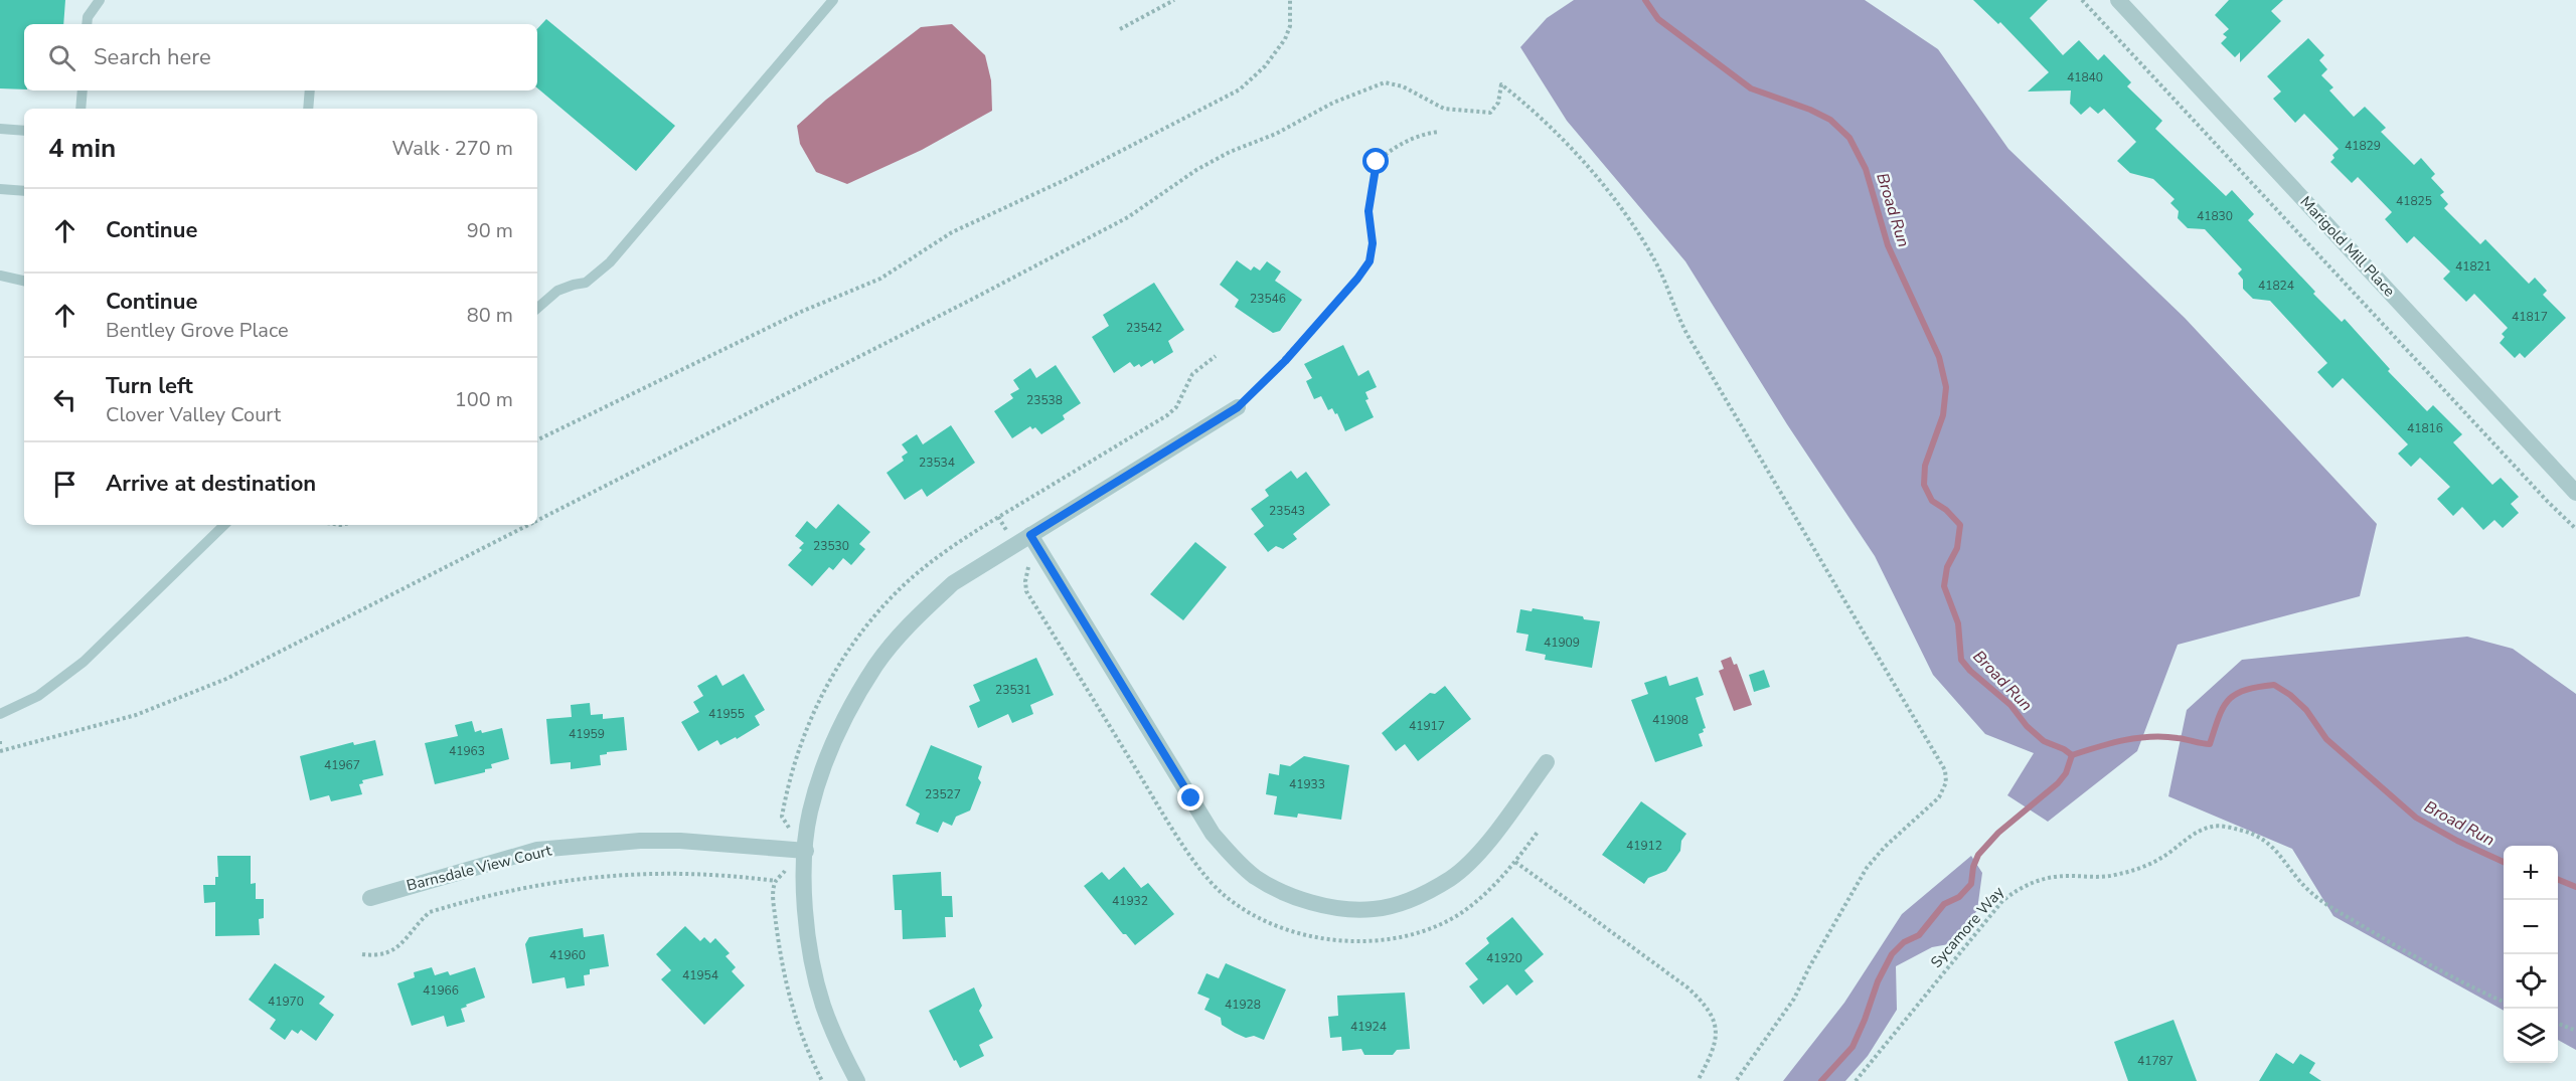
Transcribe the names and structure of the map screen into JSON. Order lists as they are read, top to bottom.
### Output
{
  "streets": {
    "street": ["Marigold Mill Place", "Barnsdale View Court"],
    "path": ["Sycamore Way"]
  },
  "water": ["Broad Run"],
  "house_numbers": [
    "41840",
    "41829",
    "41825",
    "41830",
    "41821",
    "41824",
    "23546",
    "41817",
    "23542",
    "23538",
    "41816",
    "23534",
    "23543",
    "23530",
    "41909",
    "23531",
    "41955",
    "41908",
    "41917",
    "41959",
    "41963",
    "41967",
    "41933",
    "23527",
    "41912",
    "41932",
    "41960",
    "41920",
    "41954",
    "41966",
    "41970",
    "41928",
    "41924",
    "41787"
  ],
  "page": {
    "search": "Search here",
    "heading": ["4 min", "Walk · 270 m"],
    "list": [
      ["Continue", "90 m"],
      ["Continue", "Bentley Grove Place", "80 m"],
      ["Turn left", "Clover Valley Court", "100 m"],
      "Arrive at destination"
    ],
    "map_buttons": ["+", "−"]
  }
}
